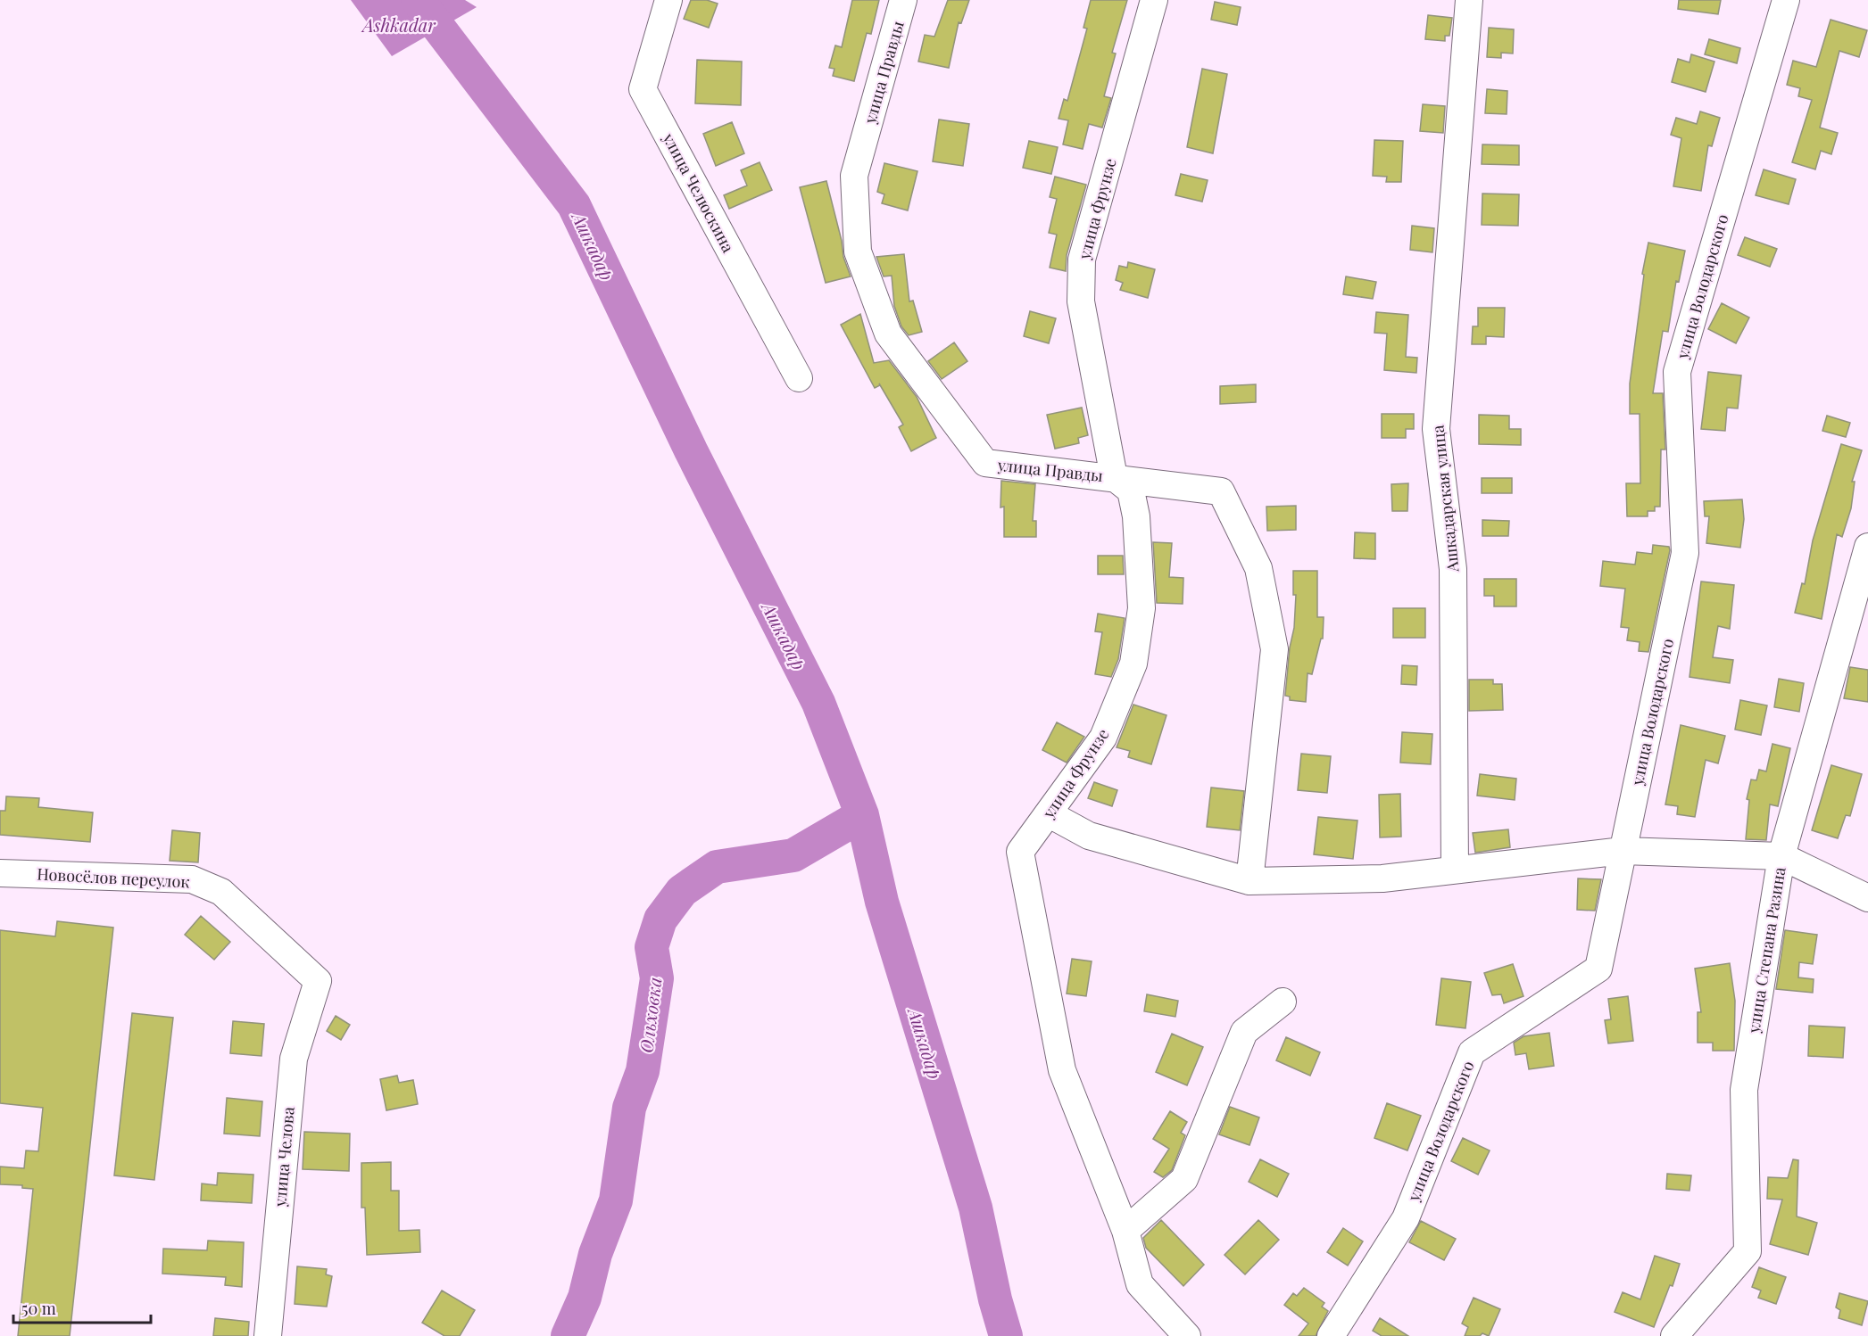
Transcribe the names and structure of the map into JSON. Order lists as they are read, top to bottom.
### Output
{
  "streets": {
    "street": [
      "улица Правды",
      "улица Челюскина",
      "улица Фрунзе",
      "улица Володарского",
      "Ашкадарская улица",
      "Новосёлов переулок",
      "улица Степана Разина",
      "улица Челова"
    ]
  },
  "crossings": [
    ["улица Правды", "улица Фрунзе"],
    ["Новосёлов переулок", "улица Челова"]
  ],
  "water": ["Ashkadar", "Ашкадар", "Ольховка"],
  "scale_bar": "50 m"
}
